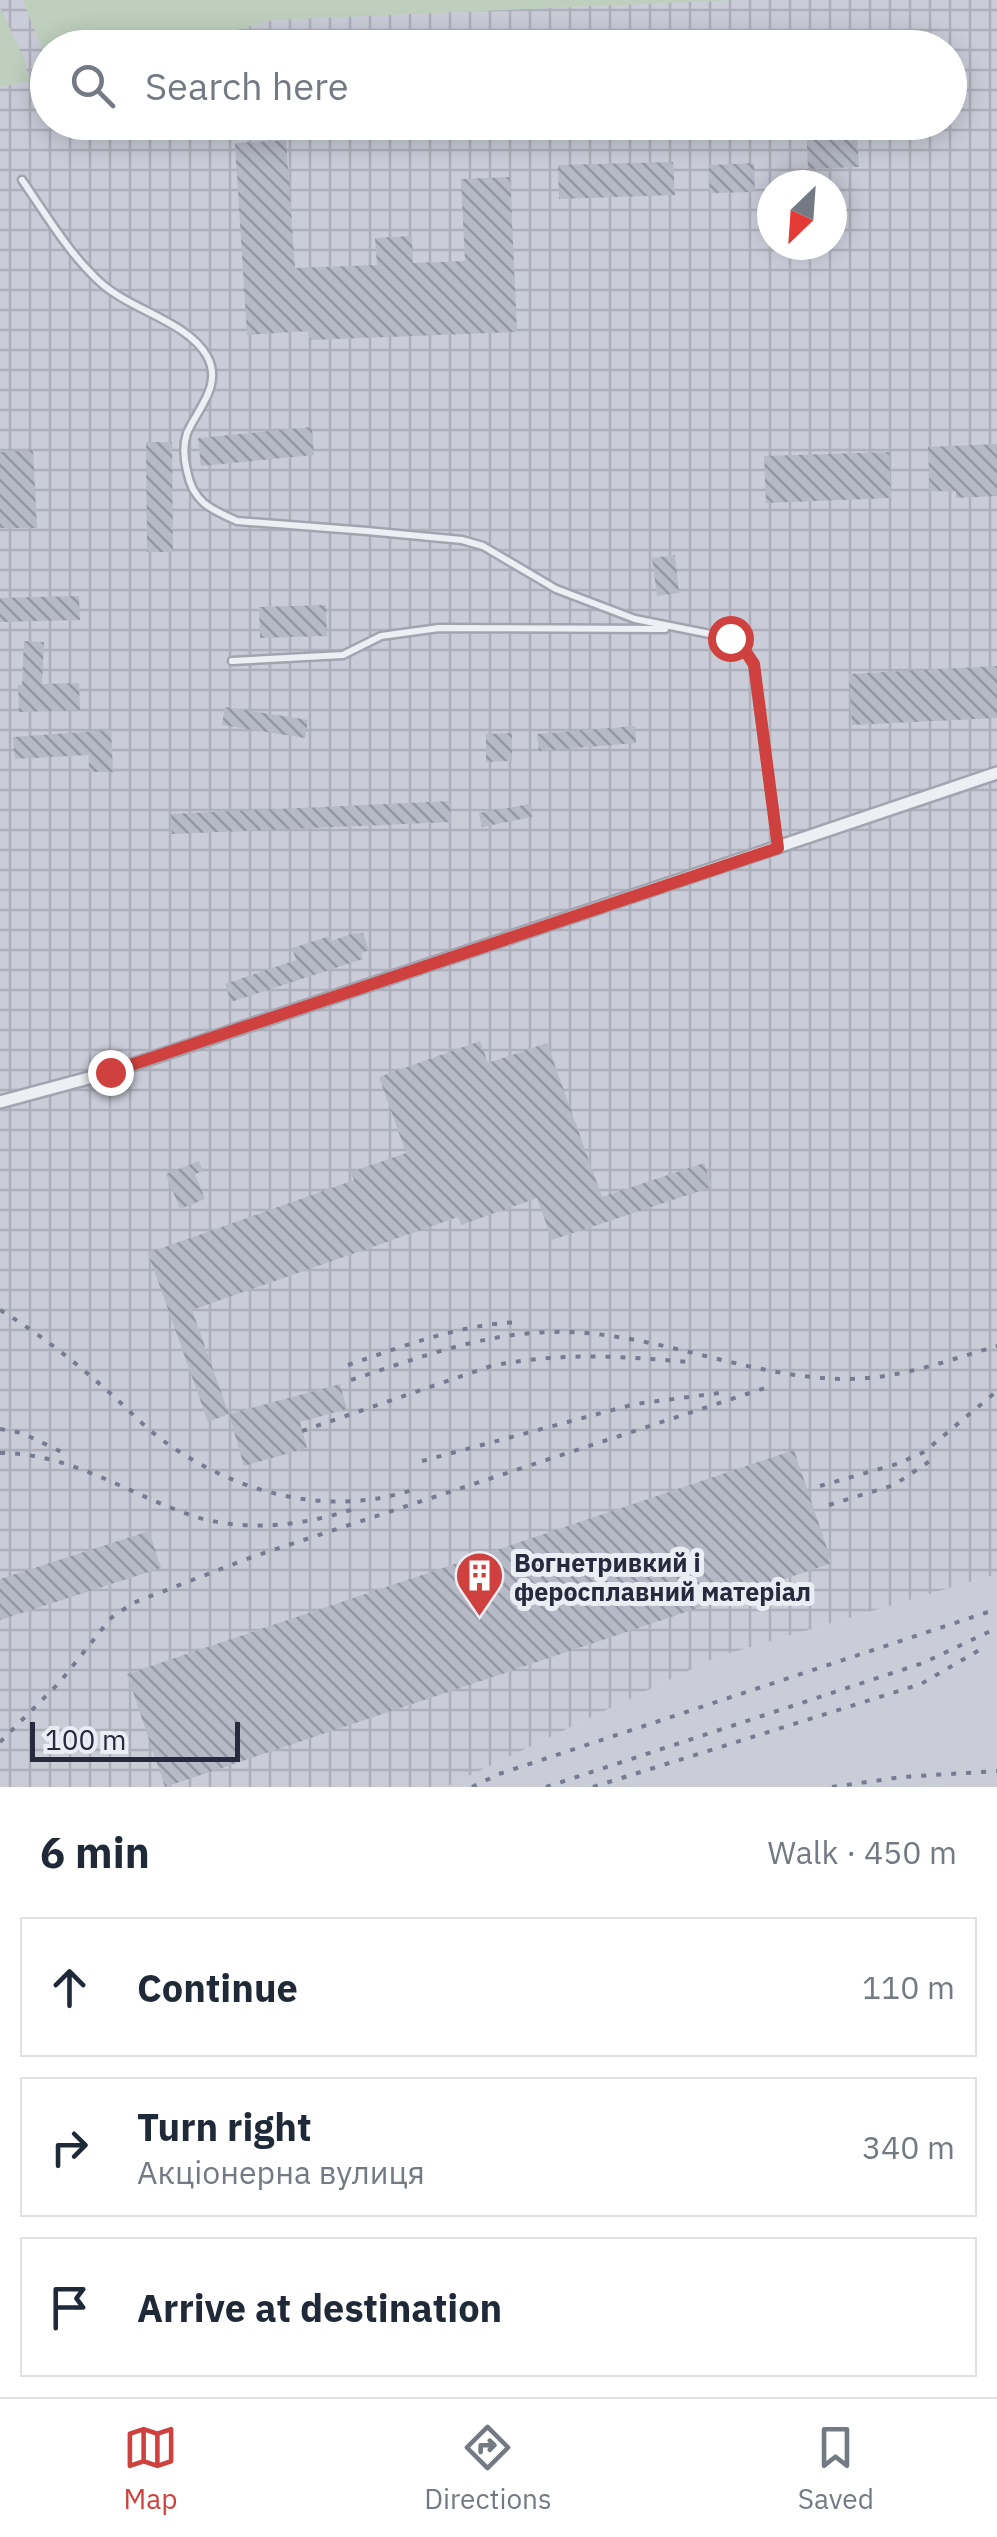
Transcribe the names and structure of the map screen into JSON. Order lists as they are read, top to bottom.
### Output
{
  "places": {
    "building": ["Вогнетривкий і феросплавний матеріал"]
  },
  "scale_bar": "100 m",
  "north": "bottom left",
  "page": {
    "search": "Search here",
    "scale": "100 m",
    "heading": ["6 min", "Walk · 450 m"],
    "list": [
      ["Continue", "110 m"],
      ["Turn right", "Акціонерна вулиця", "340 m"],
      "Arrive at destination"
    ],
    "nav": ["Map", "Directions", "Saved"]
  }
}
